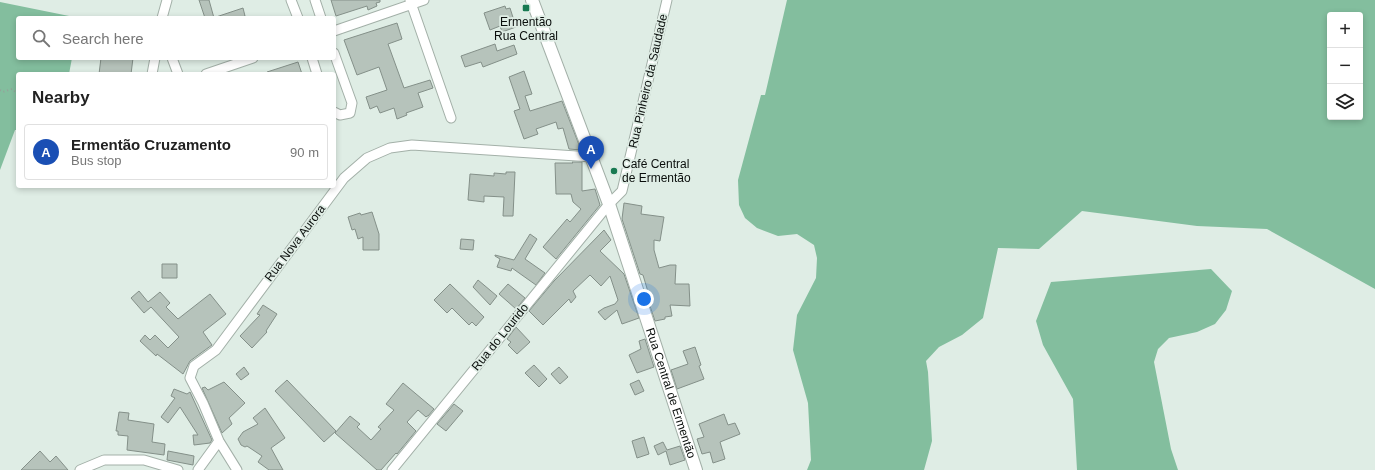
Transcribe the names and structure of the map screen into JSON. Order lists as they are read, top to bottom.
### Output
{
  "streets": {
    "street": [
      "Rua Pinheiro da Saudade",
      "Rua Nova Aurora",
      "Rua do Lourido",
      "Rua Central de Ermentão"
    ]
  },
  "crossings": [
    ["Rua Pinheiro da Saudade", "Rua do Lourido"],
    ["Rua Pinheiro da Saudade", "Rua Central de Ermentão"],
    ["Rua Nova Aurora", "Rua Central de Ermentão"],
    ["Rua do Lourido", "Rua Central de Ermentão"]
  ],
  "places": {
    "transit": ["Ermentão Rua Central"],
    "other": ["Café Central de Ermentão"]
  },
  "page": {
    "map_buttons": ["+", "−"],
    "search": "Search here",
    "heading": "Nearby",
    "list": [
      {
        "mark": "A",
        "name": "Ermentão Cruzamento",
        "note": "Bus stop",
        "value": "90 m"
      }
    ],
    "pins": "A"
  }
}
